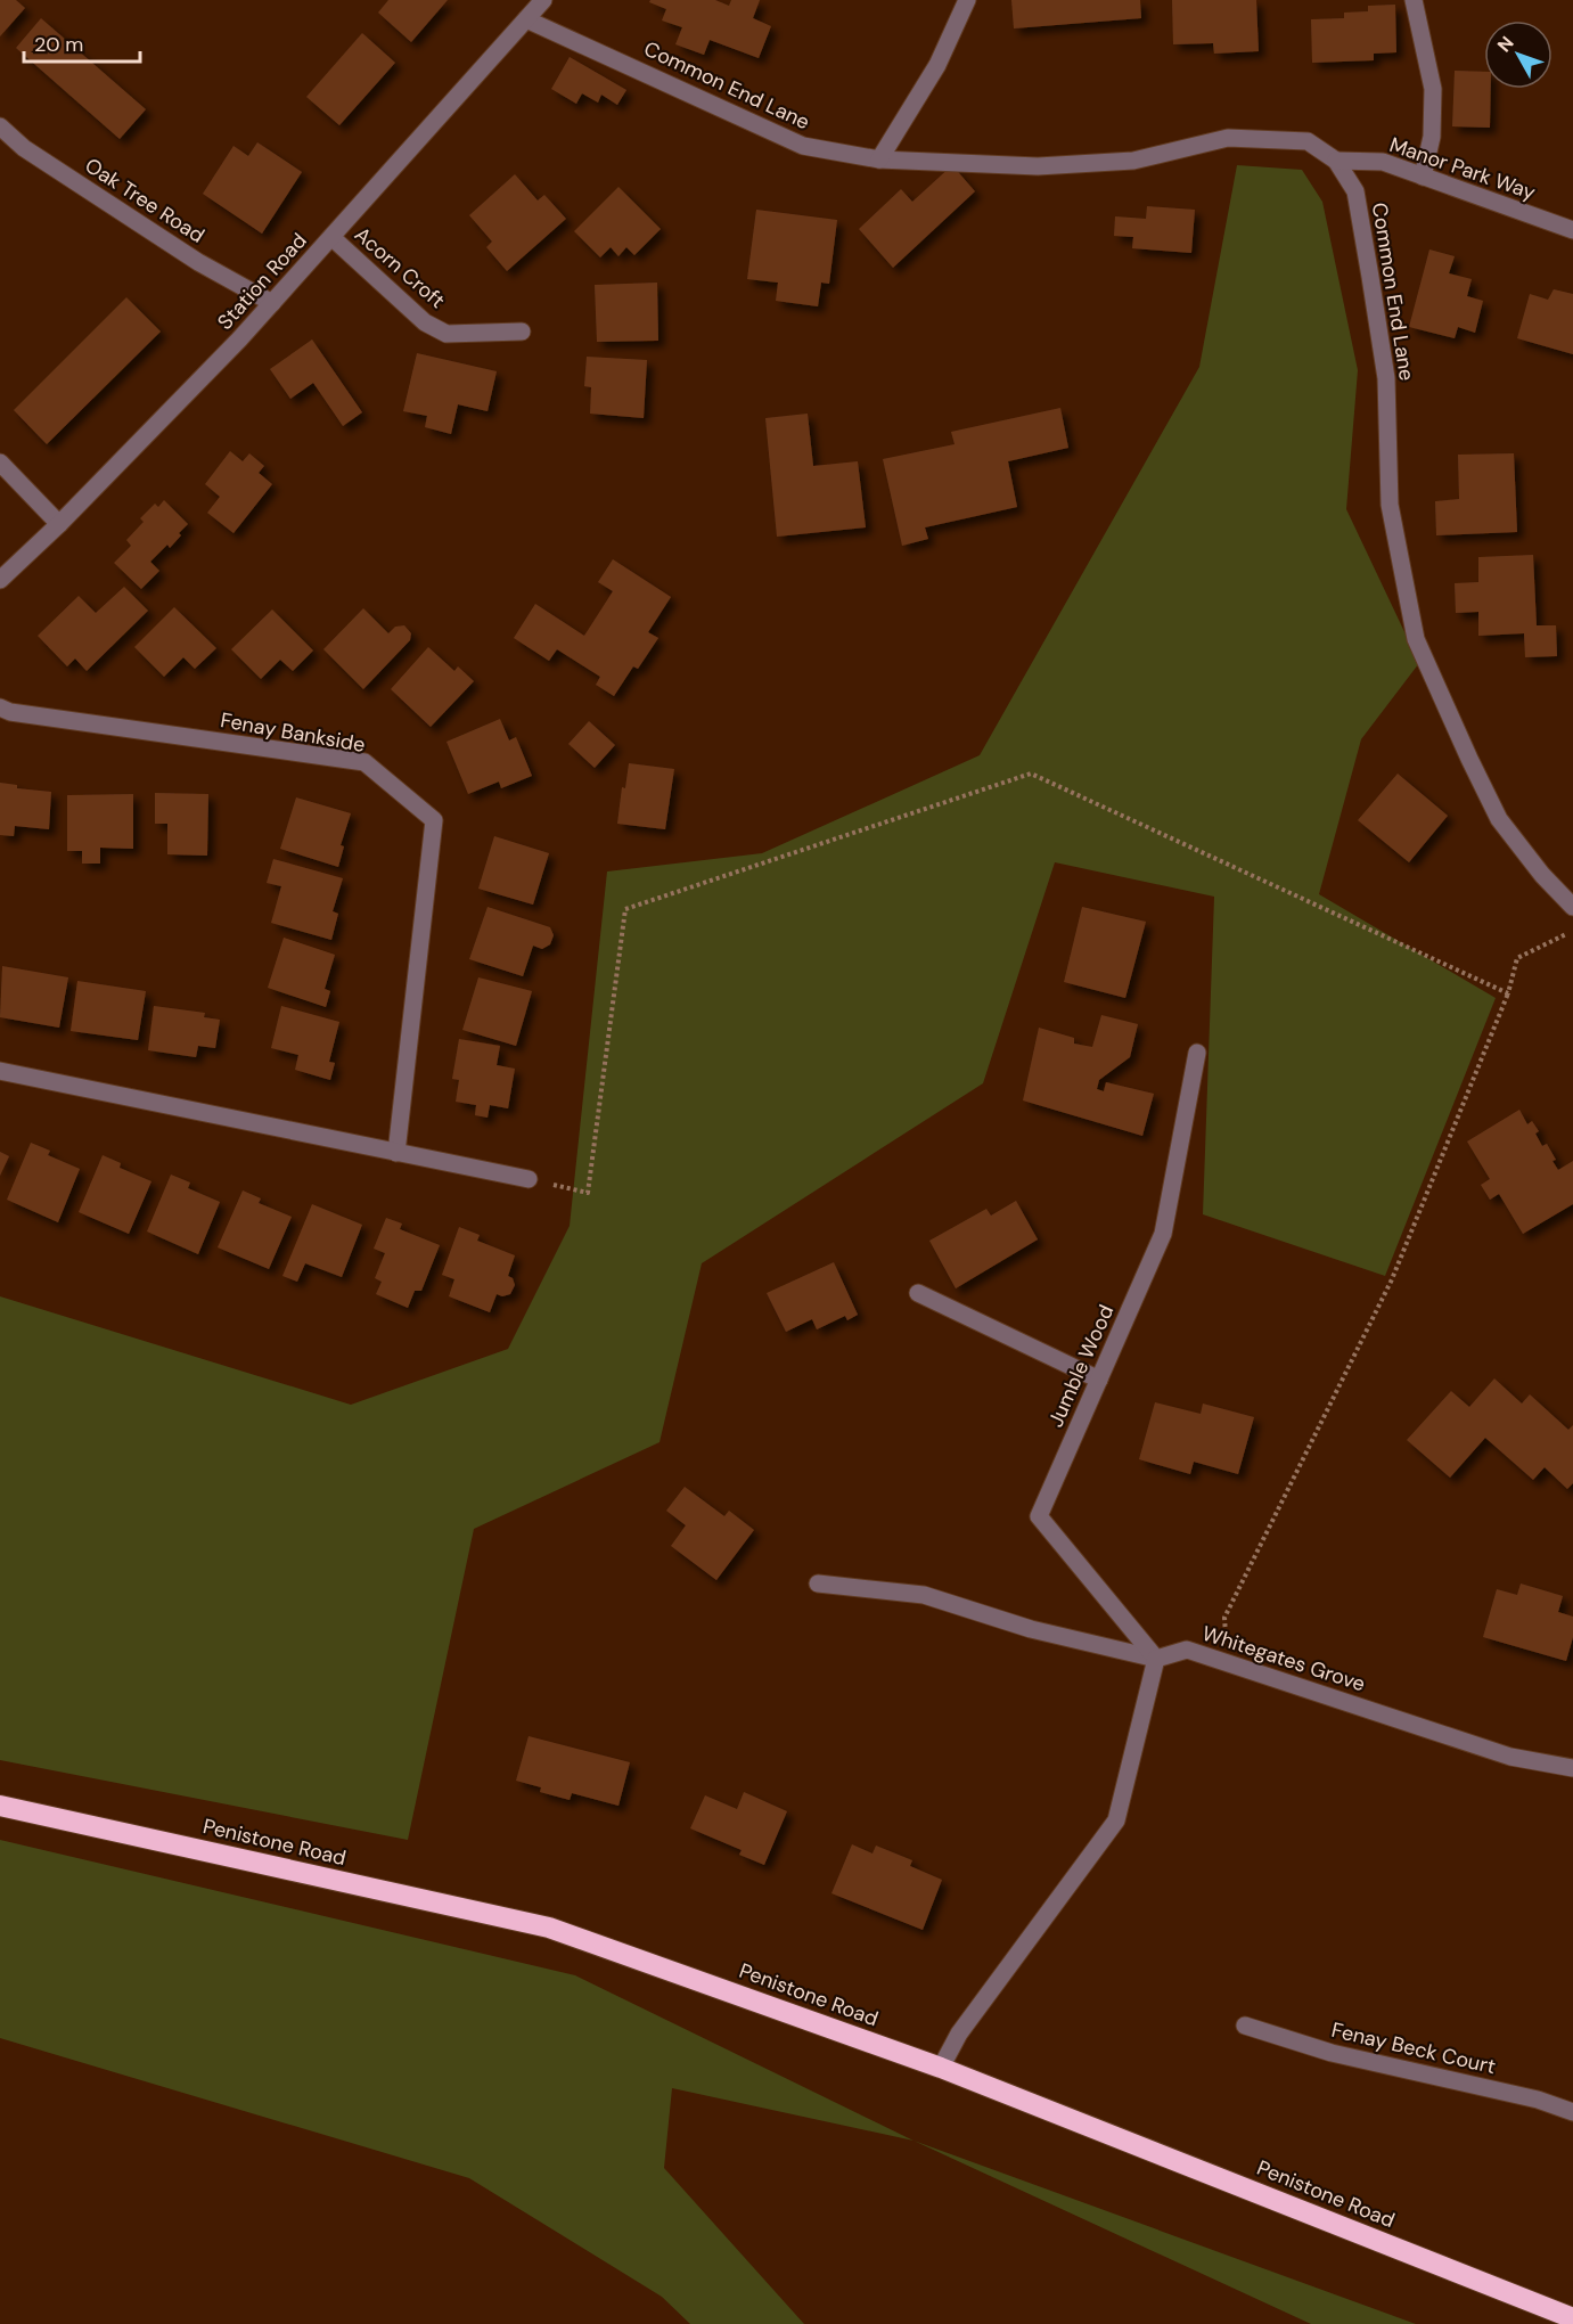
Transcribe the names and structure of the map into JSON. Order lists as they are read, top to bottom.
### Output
{
  "streets": {
    "highway": ["Penistone Road"],
    "street": [
      "Common End Lane",
      "Manor Park Way",
      "Oak Tree Road",
      "Acorn Croft",
      "Station Road",
      "Fenay Bankside",
      "Jumble Wood",
      "Whitegates Grove",
      "Fenay Beck Court"
    ]
  },
  "crossings": [
    ["Common End Lane", "Manor Park Way"],
    ["Common End Lane", "Station Road"],
    ["Oak Tree Road", "Station Road"],
    ["Acorn Croft", "Station Road"],
    ["Jumble Wood", "Whitegates Grove"]
  ],
  "scale_bar": "20 m",
  "north": "top left"
}
